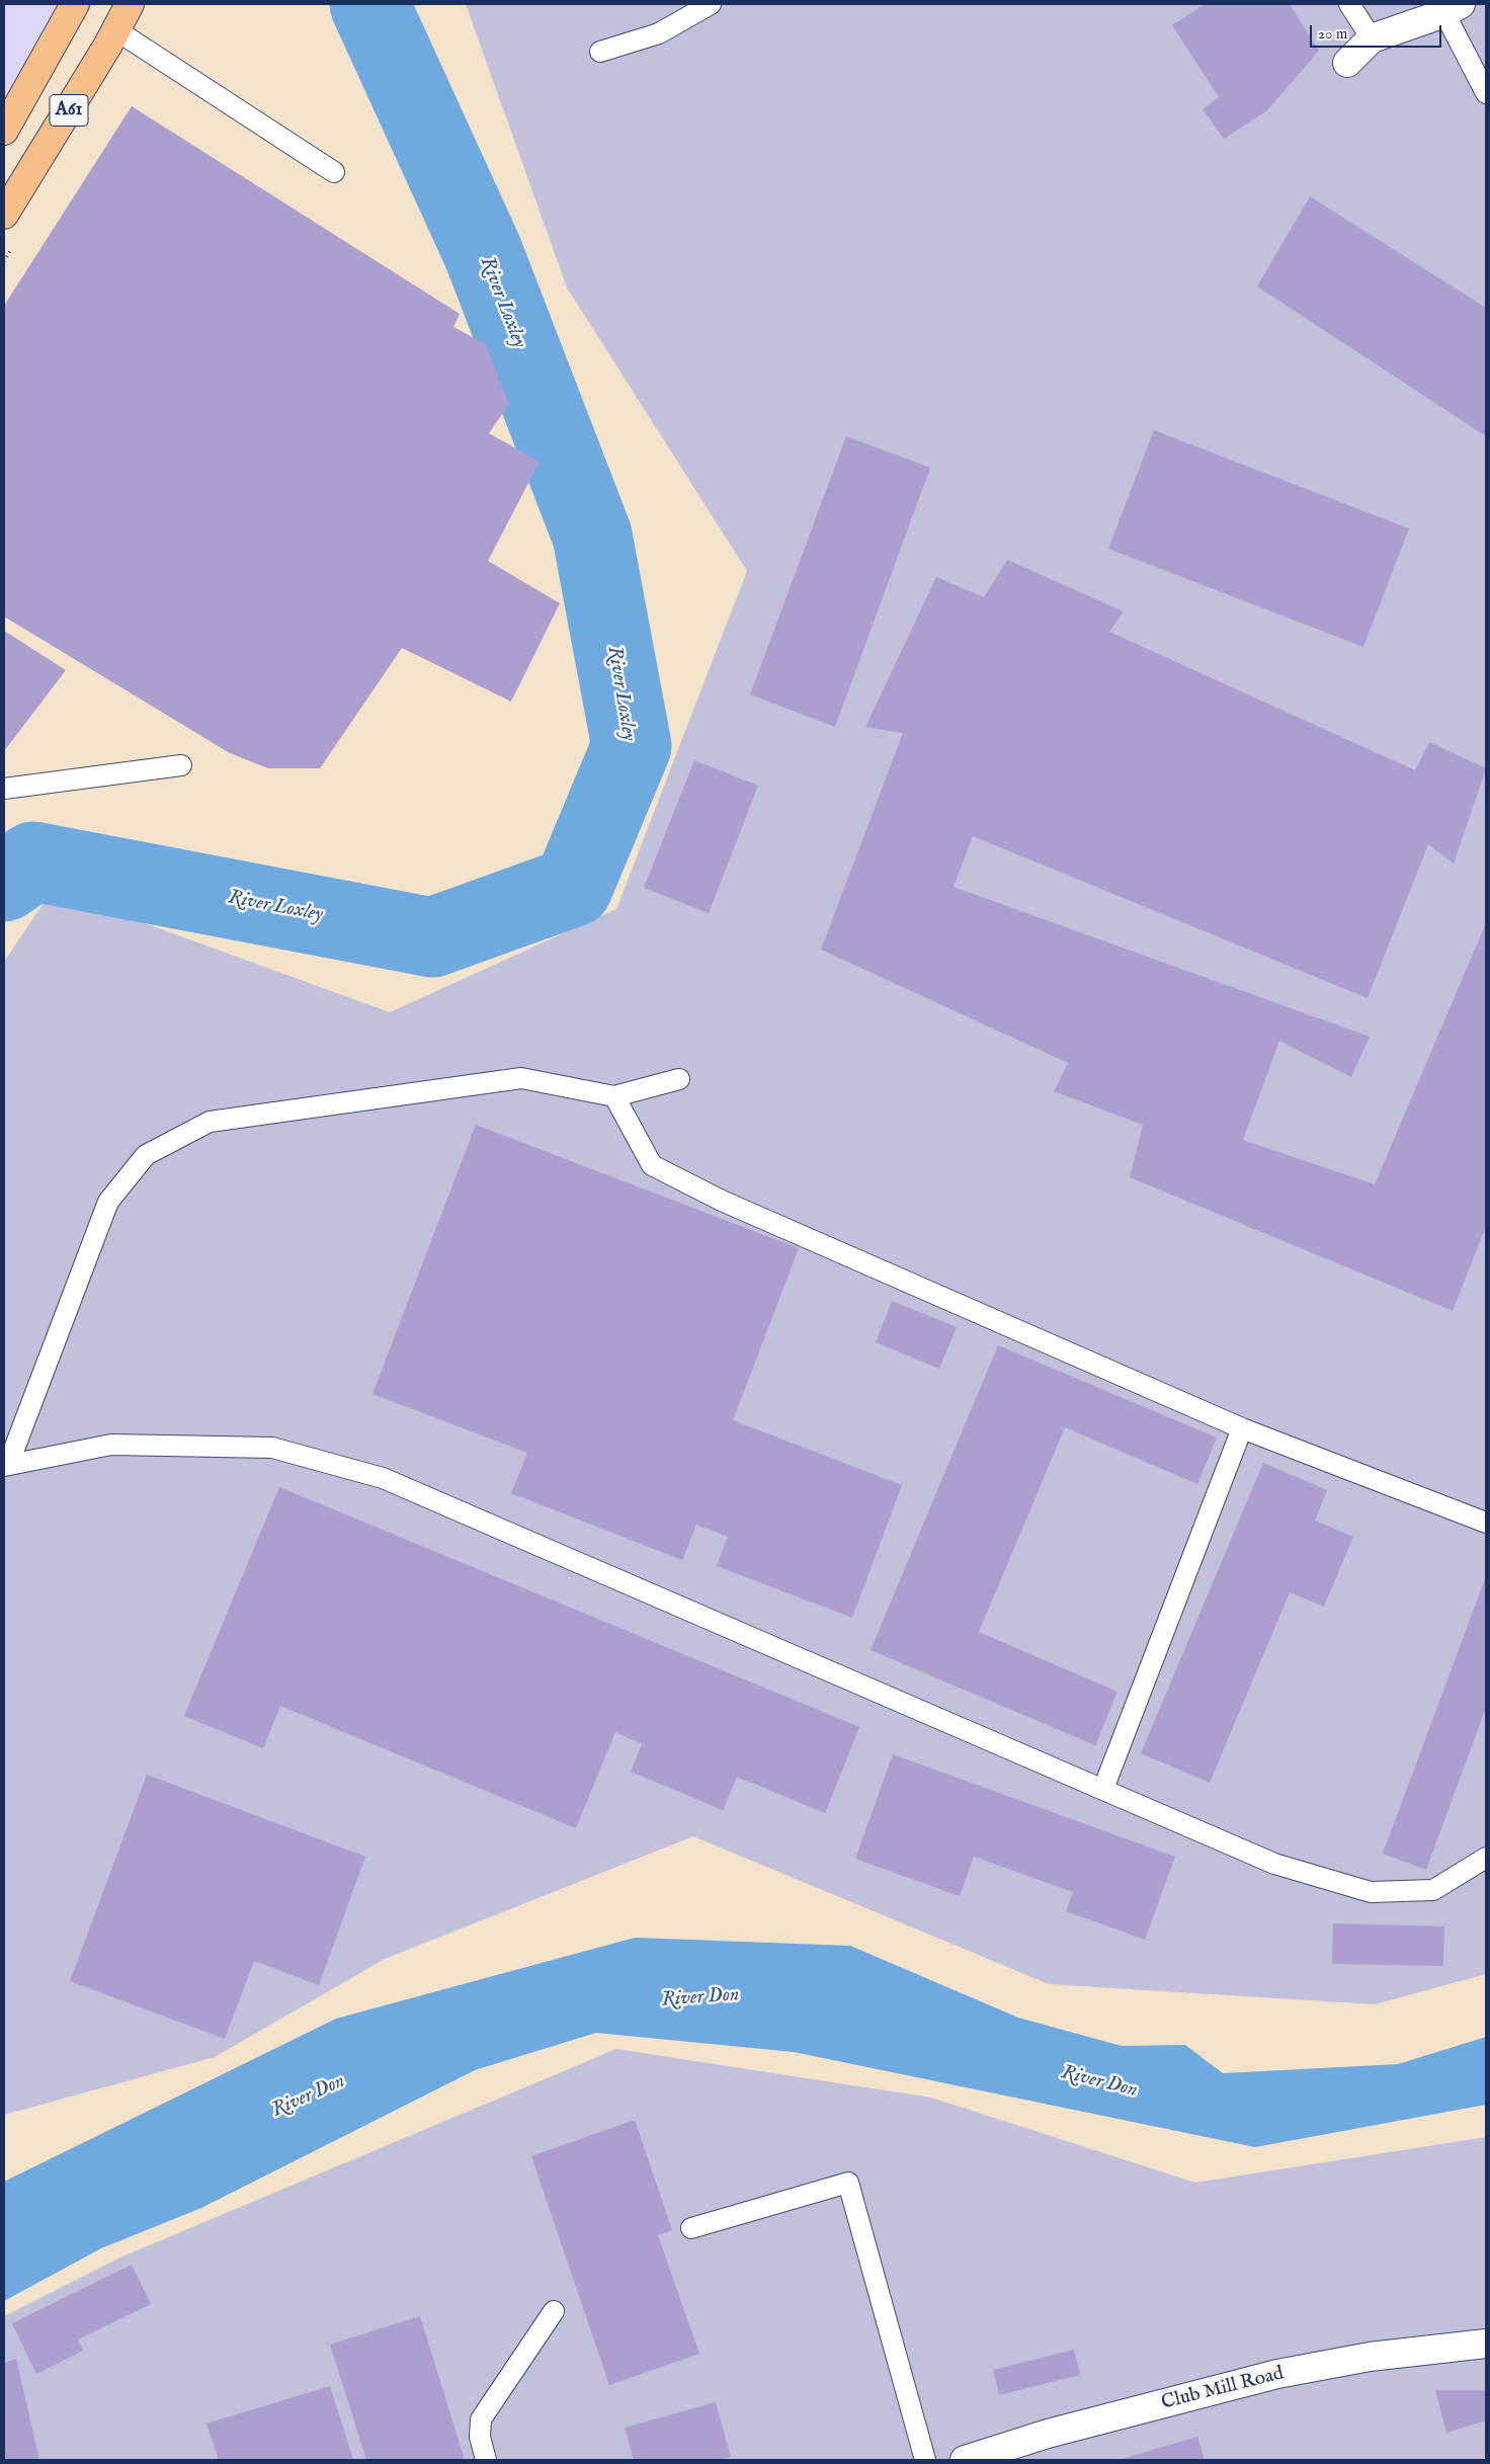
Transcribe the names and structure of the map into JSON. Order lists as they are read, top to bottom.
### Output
{
  "streets": {
    "highway": ["A61"],
    "street": ["Club Mill Road"]
  },
  "water": ["River Loxley", "River Don"],
  "scale_bar": "20 m"
}
